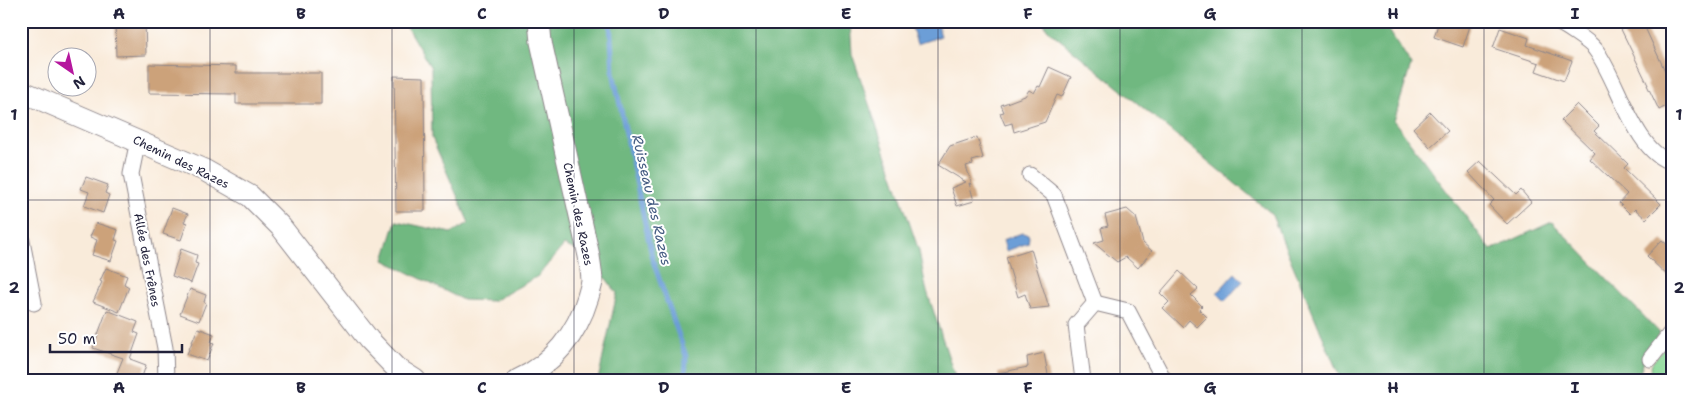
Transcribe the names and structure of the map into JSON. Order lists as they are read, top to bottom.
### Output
{
  "streets": {
    "street": ["Chemin des Razes", "Allée des Frênes"]
  },
  "crossings": [
    ["Chemin des Razes", "Allée des Frênes"]
  ],
  "water": ["Ruisseau des Razes"],
  "scale_bar": "50 m",
  "north": "bottom right",
  "grid": {
    "columns": [
      "A",
      "B",
      "C",
      "D",
      "E",
      "F",
      "G",
      "H",
      "I"
    ],
    "rows": ["1", "2"]
  }
}
